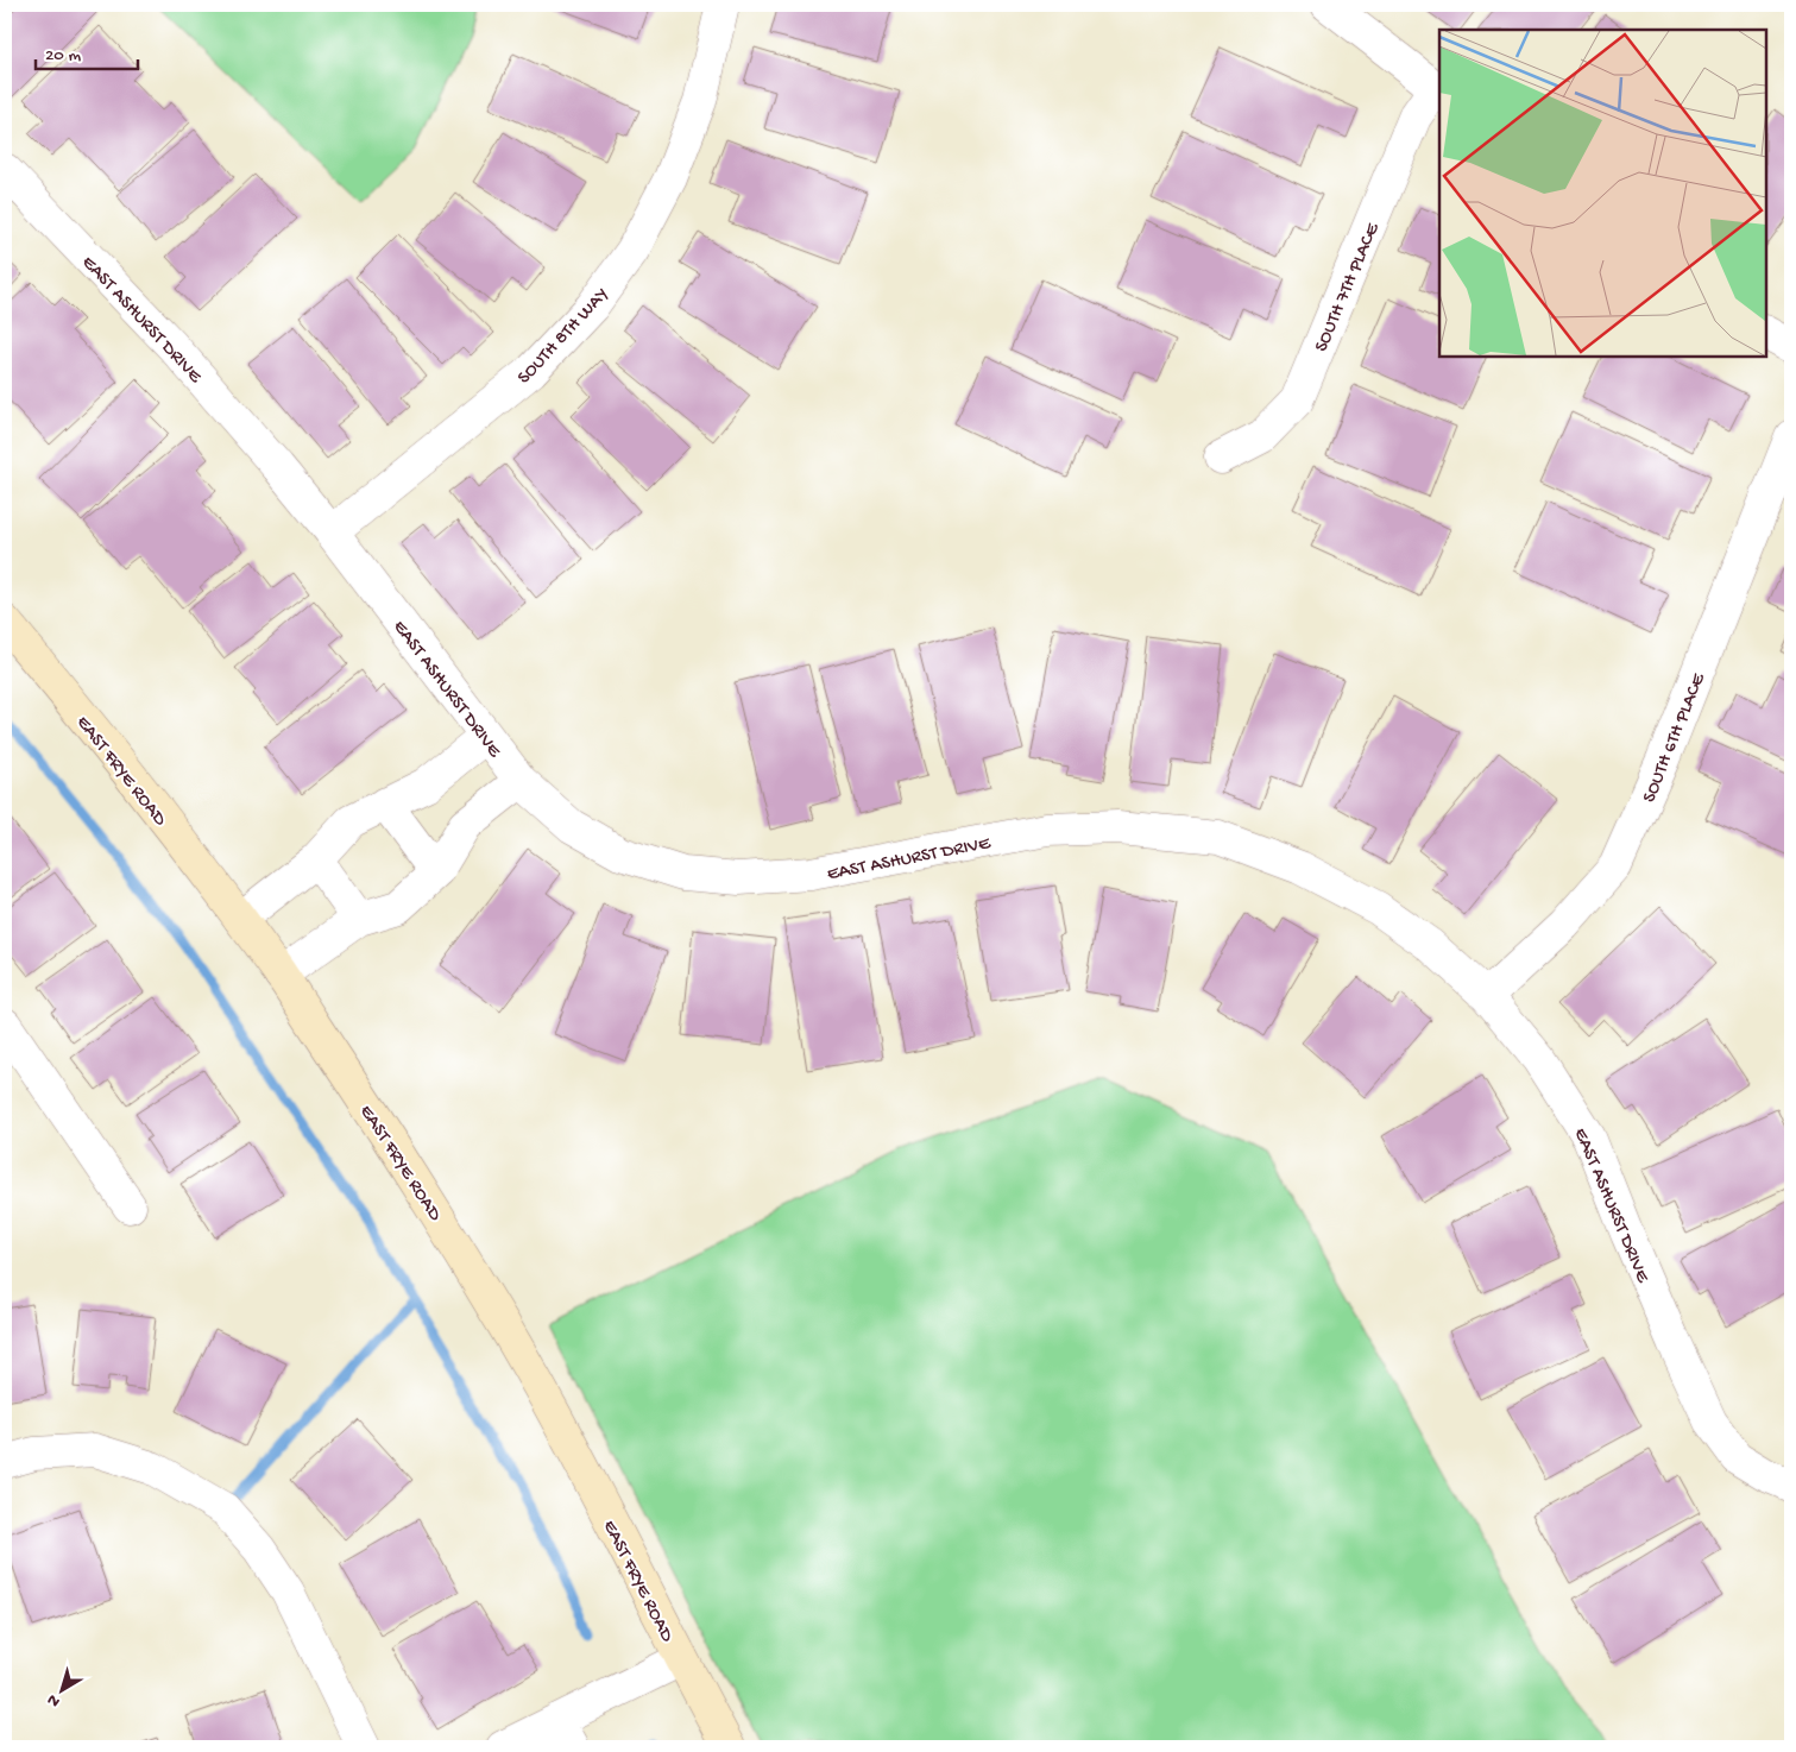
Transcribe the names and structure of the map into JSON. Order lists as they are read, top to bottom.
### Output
{
  "streets": {
    "street": [
      "SOUTH 7TH PLACE",
      "EAST ASHURST DRIVE",
      "SOUTH 8TH WAY",
      "SOUTH 6TH PLACE",
      "EAST FRYE ROAD"
    ]
  },
  "crossings": [
    ["EAST ASHURST DRIVE", "SOUTH 8TH WAY"],
    ["EAST ASHURST DRIVE", "SOUTH 6TH PLACE"]
  ],
  "scale_bar": "20 m",
  "north": "bottom left"
}
